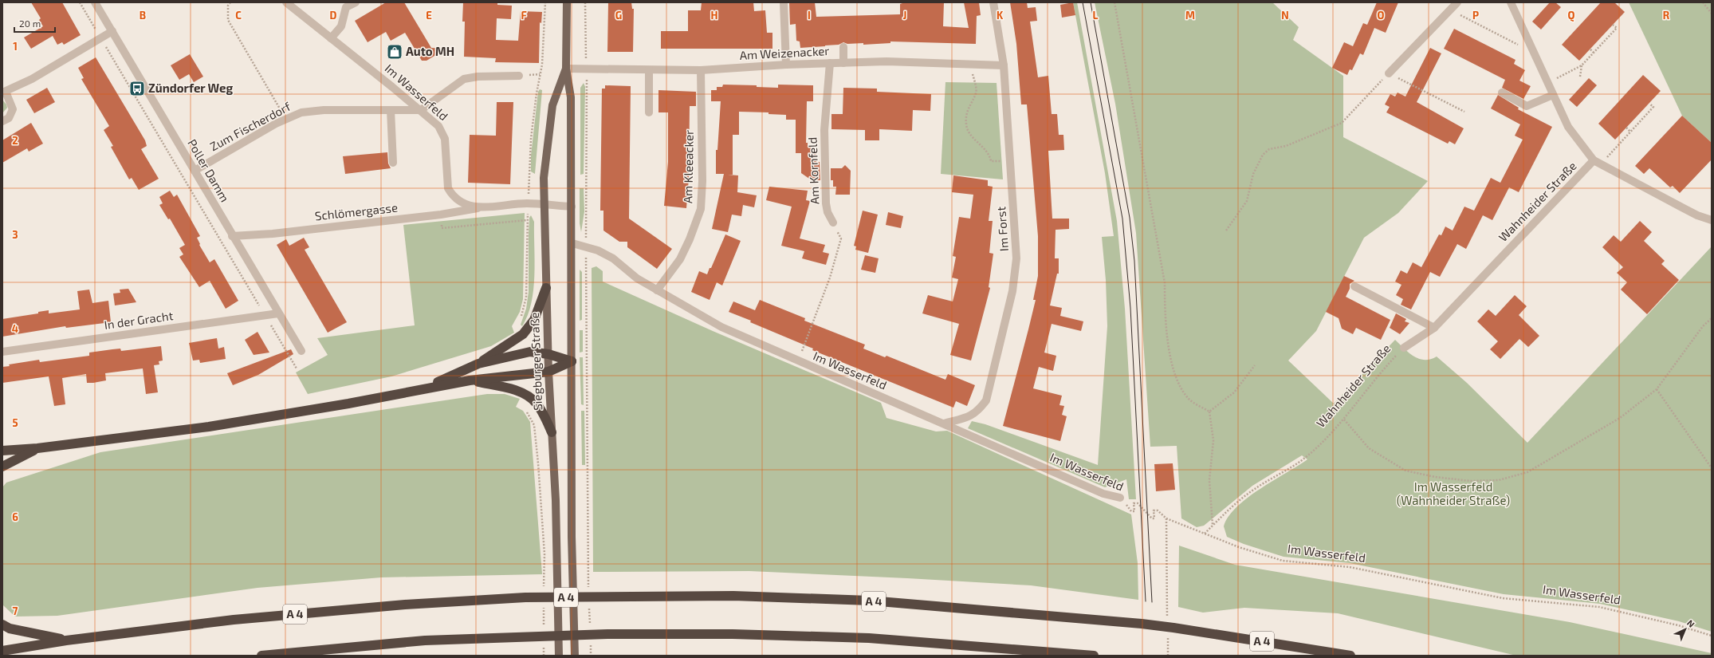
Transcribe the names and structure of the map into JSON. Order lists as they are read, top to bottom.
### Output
{
  "streets": {
    "highway": ["A 4"],
    "main road": ["Siegburger Straße"],
    "street": [
      "Am Weizenacker",
      "Im Wasserfeld",
      "Zum Fischerdorf",
      "Am Kleeacker",
      "Poller Damm",
      "Am Kornfeld",
      "Wahnheider Straße",
      "Schlömergasse",
      "Im Forst",
      "In der Gracht"
    ]
  },
  "crossings": [
    ["Am Weizenacker", "Am Kleeacker"],
    ["Am Weizenacker", "Am Kornfeld"],
    ["Am Weizenacker", "Im Forst"],
    ["Am Weizenacker", "Siegburger Straße"],
    ["Im Wasserfeld", "Zum Fischerdorf"],
    ["Im Wasserfeld", "Am Kleeacker"],
    ["Im Wasserfeld", "Wahnheider Straße"],
    ["Im Wasserfeld", "Schlömergasse"],
    ["Im Wasserfeld", "Im Forst"],
    ["Im Wasserfeld", "Siegburger Straße"],
    ["Zum Fischerdorf", "Poller Damm"],
    ["Poller Damm", "Schlömergasse"],
    ["Poller Damm", "In der Gracht"]
  ],
  "parks": ["Im Wasserfeld (Wahnheider Straße)"],
  "places": {
    "shop": ["Auto MH"],
    "bus stop": ["Zündorfer Weg"]
  },
  "scale_bar": "20 m",
  "north": "top right",
  "grid": {
    "columns": [
      "B",
      "C",
      "D",
      "E",
      "F",
      "G",
      "H",
      "I",
      "J",
      "K",
      "L",
      "M",
      "N",
      "O",
      "P",
      "Q",
      "R"
    ],
    "rows": [
      "1",
      "2",
      "3",
      "4",
      "5",
      "6",
      "7"
    ]
  }
}
